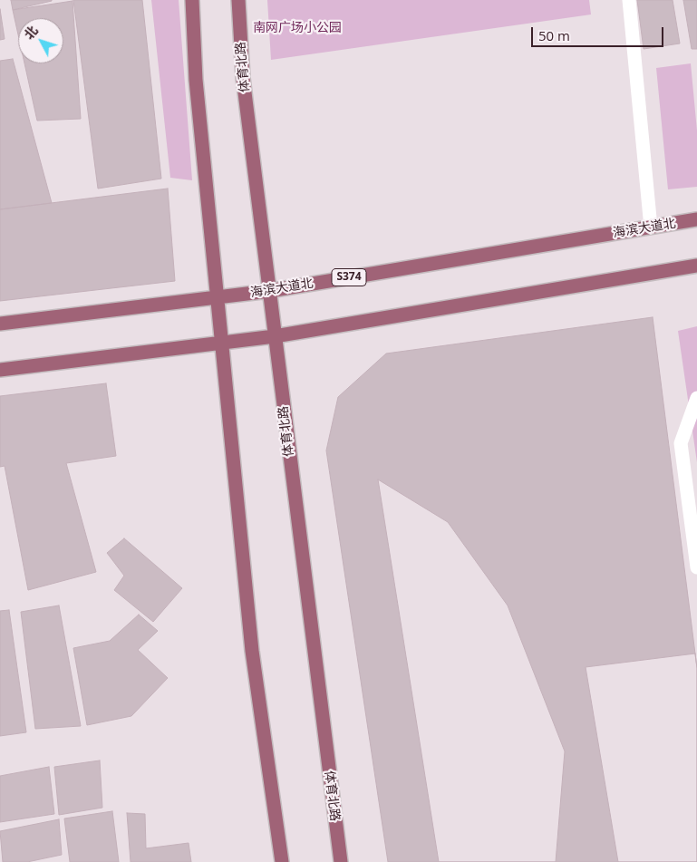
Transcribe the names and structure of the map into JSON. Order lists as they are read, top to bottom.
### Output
{
  "streets": {
    "main road": ["体育北路", "海滨大道北", "S374"]
  },
  "crossings": [
    ["体育北路", "海滨大道北"]
  ],
  "parks": ["南网广场小公园"],
  "scale_bar": "50 m",
  "north": "top left"
}
